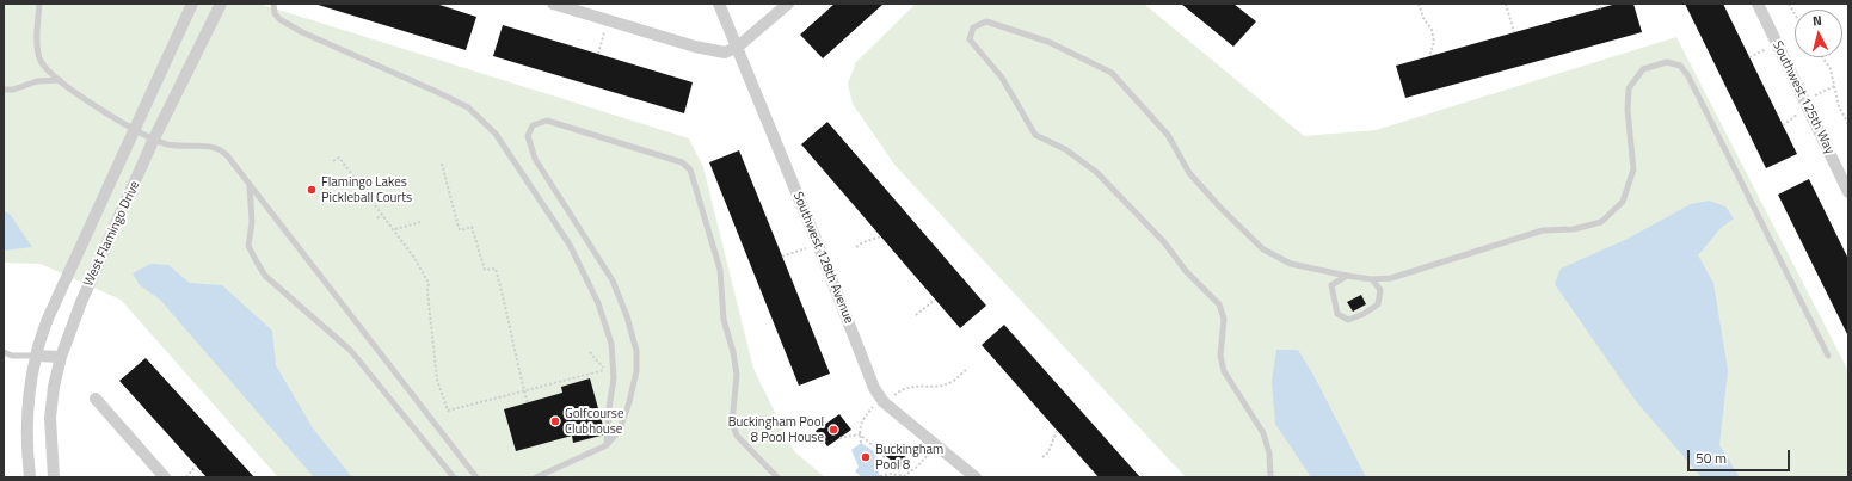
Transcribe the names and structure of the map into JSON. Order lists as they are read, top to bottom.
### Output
{
  "streets": {
    "street": ["Southwest 125th Way", "West Flamingo Drive", "Southwest 128th Avenue"]
  },
  "places": [
    "Flamingo Lakes Pickleball Courts",
    "Golfcourse Clubhouse",
    "Buckingham Pool 8 Pool House",
    "Buckingham Pool 8"
  ],
  "scale_bar": "50 m",
  "north": "top"
}
